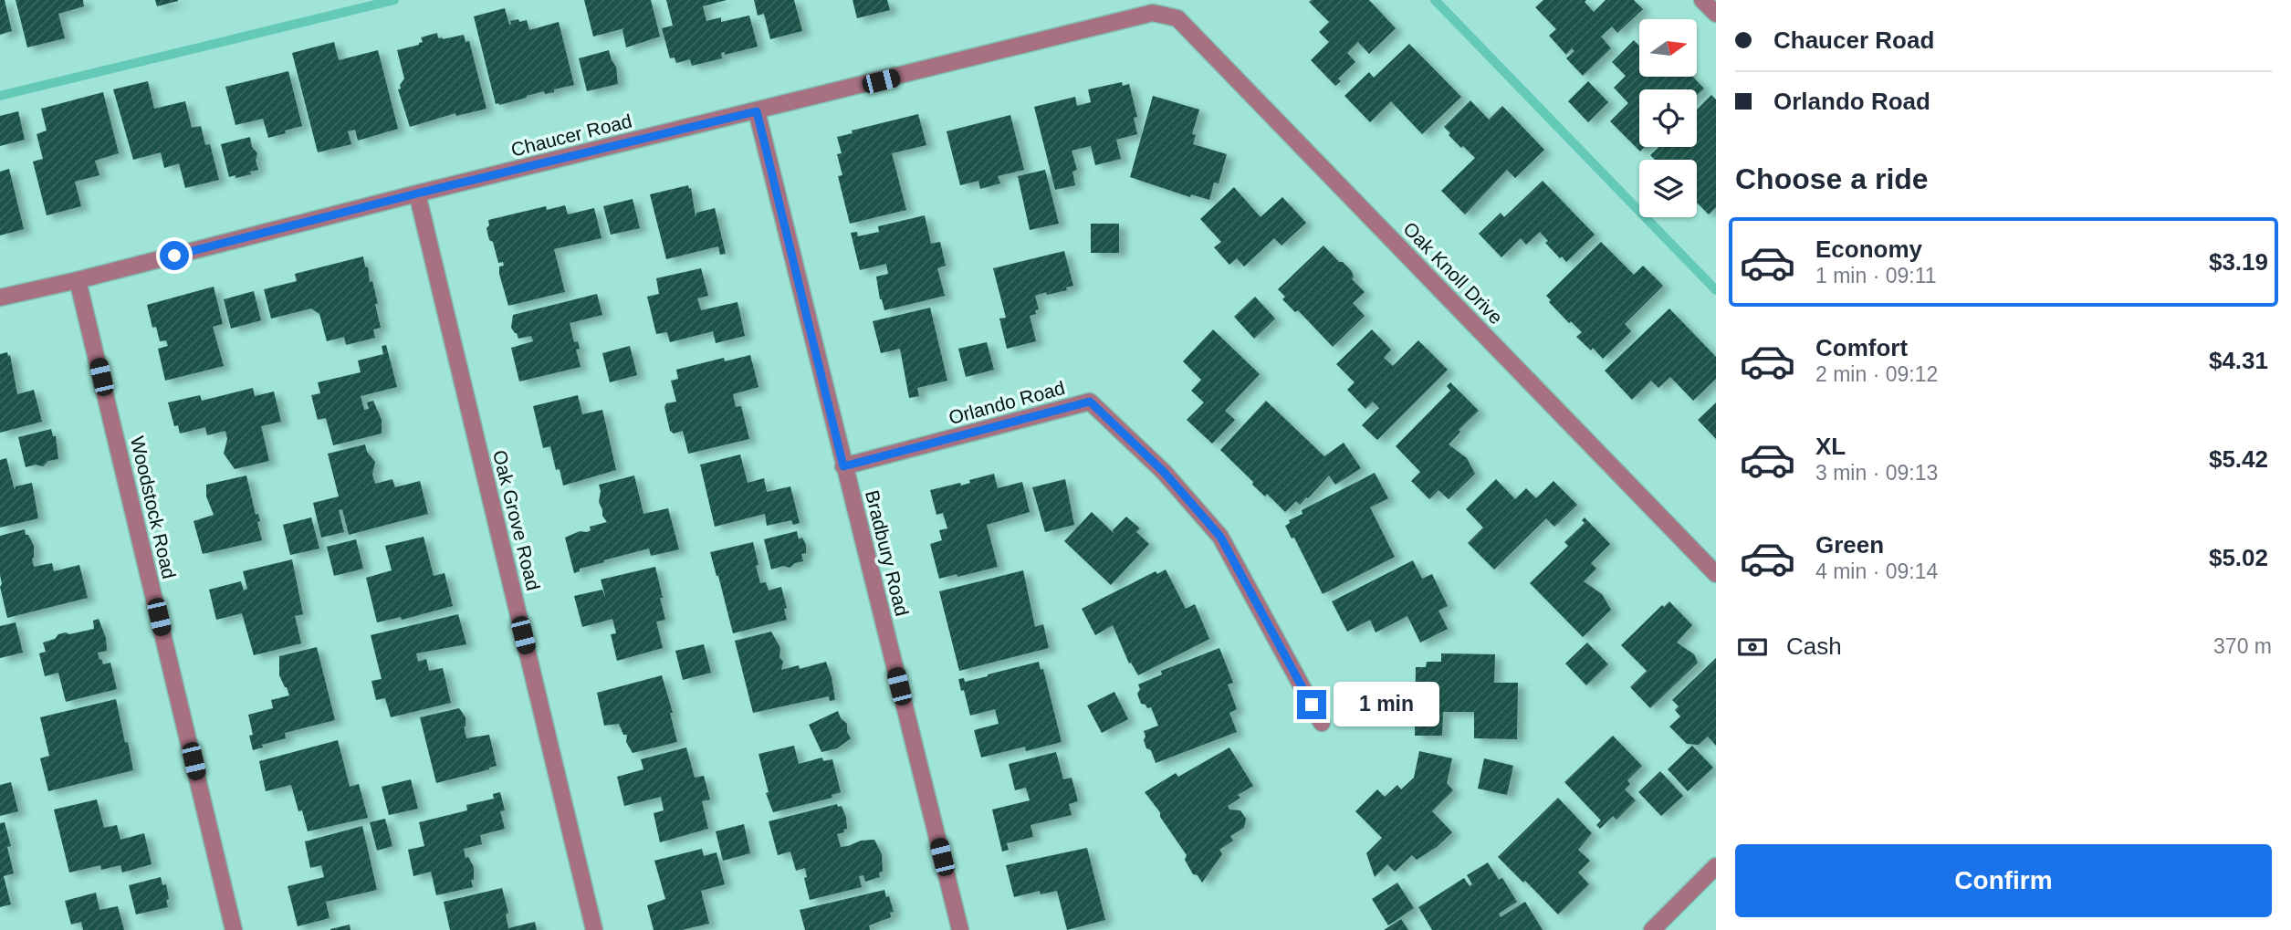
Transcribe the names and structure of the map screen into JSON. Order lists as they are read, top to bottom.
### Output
{
  "streets": {
    "street": [
      "Chaucer Road",
      "Oak Knoll Drive",
      "Orlando Road",
      "Woodstock Road",
      "Oak Grove Road",
      "Bradbury Road"
    ]
  },
  "crossings": [
    ["Chaucer Road", "Oak Knoll Drive"],
    ["Chaucer Road", "Woodstock Road"],
    ["Chaucer Road", "Oak Grove Road"],
    ["Chaucer Road", "Bradbury Road"],
    ["Orlando Road", "Bradbury Road"]
  ],
  "north": "right",
  "page": {
    "banner": ["Chaucer Road", "Orlando Road"],
    "heading": "Choose a ride",
    "list": [
      {
        "name": "Economy",
        "note": "1 min · 09:11",
        "value": "$3.19"
      },
      {
        "name": "Comfort",
        "note": "2 min · 09:12",
        "value": "$4.31"
      },
      {
        "name": "XL",
        "note": "3 min · 09:13",
        "value": "$5.42"
      },
      {
        "name": "Green",
        "note": "4 min · 09:14",
        "value": "$5.02"
      }
    ],
    "pay": ["Cash", "370 m"],
    "bubble": "1 min",
    "buttons": "Confirm"
  }
}
